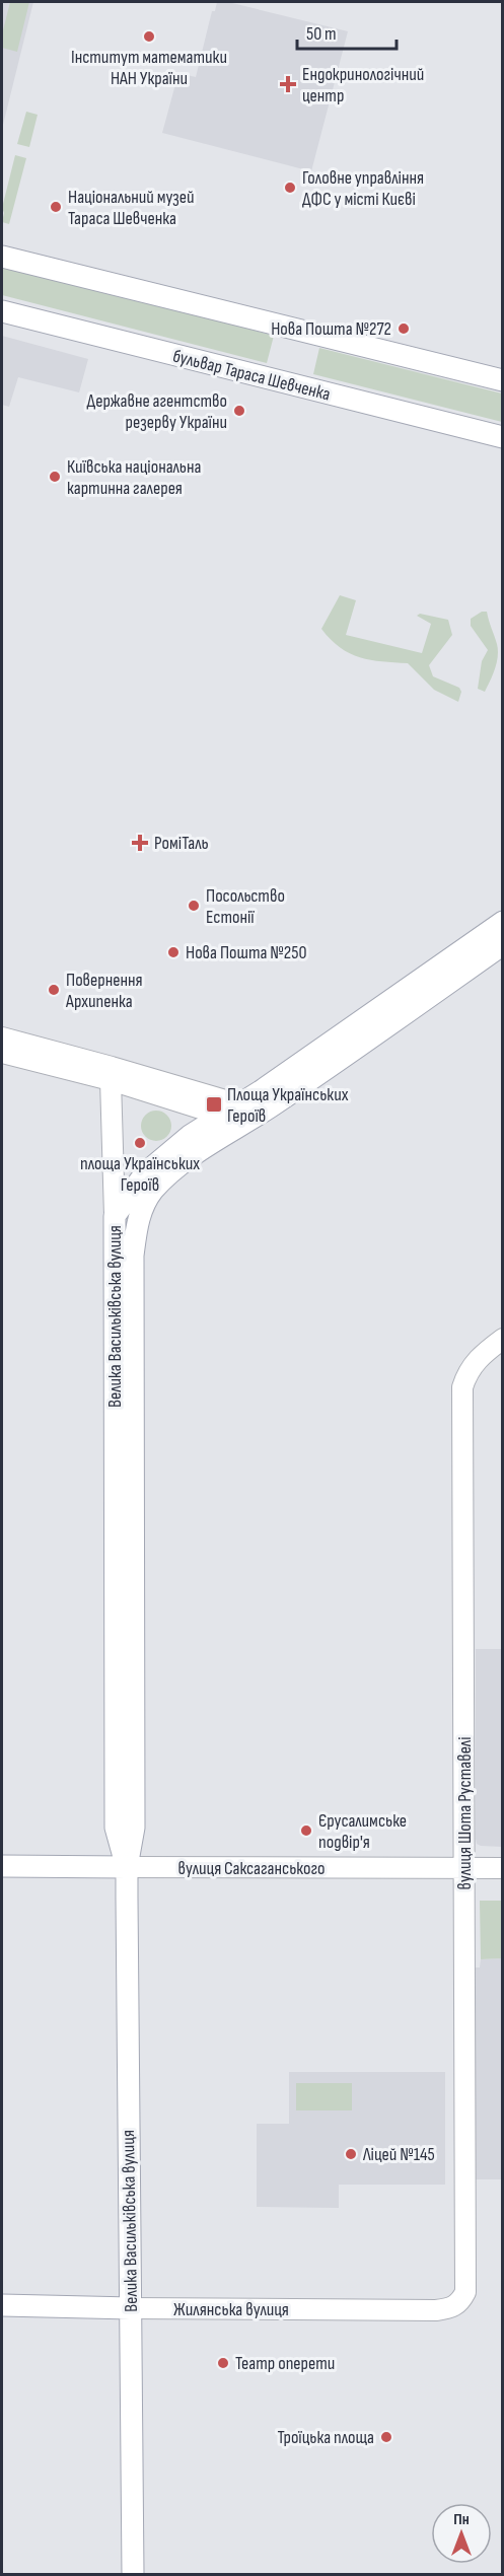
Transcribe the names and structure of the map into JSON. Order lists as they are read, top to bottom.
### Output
{
  "streets": {
    "main road": [
      "бульвар Тараса Шевченка",
      "Велика Васильківська вулиця",
      "вулиця Шота Руставелі",
      "вулиця Саксаганського",
      "Жилянська вулиця"
    ]
  },
  "crossings": [
    ["Велика Васильківська вулиця", "вулиця Саксаганського"],
    ["Велика Васильківська вулиця", "Жилянська вулиця"],
    ["вулиця Шота Руставелі", "вулиця Саксаганського"],
    ["вулиця Шота Руставелі", "Жилянська вулиця"]
  ],
  "places": {
    "other": [
      "Інститут математики НАН України",
      "Головне управління ДФС у місті Києві",
      "Національний музей Тараса Шевченка",
      "Нова Пошта №272",
      "Державне агентство резерву України",
      "Київська національна картинна галерея",
      "Посольство Естонії",
      "Нова Пошта №250",
      "Повернення Архипенка",
      "площа Українських Героїв",
      "Єрусалимське подвір'я",
      "Ліцей №145",
      "Театр оперети",
      "Троїцька площа"
    ],
    "health": ["Ендокринологічний центр", "РоміТаль"],
    "transit": ["Площа Українських Героїв"]
  },
  "scale_bar": "50 m",
  "north": "top"
}
